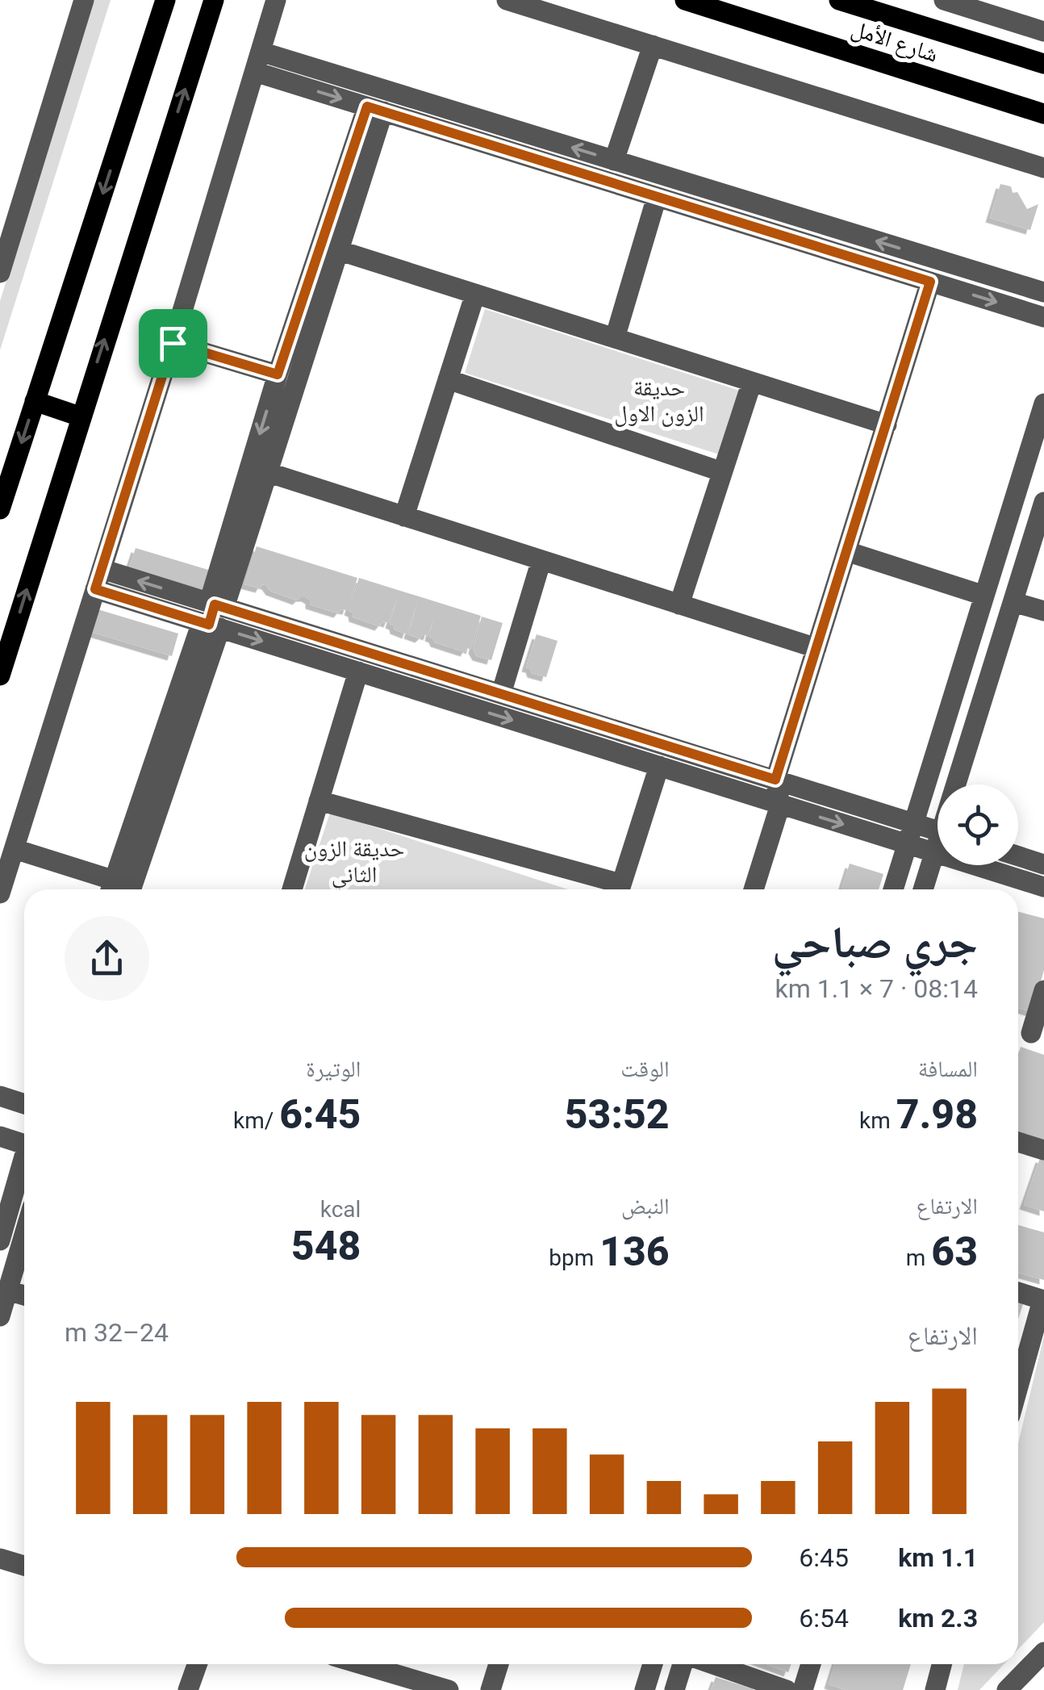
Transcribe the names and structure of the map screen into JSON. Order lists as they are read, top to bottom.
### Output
{
  "streets": {
    "main road": ["شارع الأمل"]
  },
  "parks": ["حديقة الزون الاول", "حديقة الزون الثاني"],
  "page": {
    "heading": ["جري صباحي", "08:14 · 7 × 1.1 km"],
    "stats": [
      ["المسافة", "7.98 km"],
      ["الوقت", "53:52"],
      ["الوتيرة", "6:45 /km"],
      ["الارتفاع", "63 m"],
      ["النبض", "136 bpm"],
      ["kcal", "548"]
    ],
    "chart": ["الارتفاع", "24–32 m"],
    "list": [
      {
        "name": "1.1 km",
        "note": "6:45"
      },
      {
        "name": "2.3 km",
        "note": "6:54"
      }
    ]
  }
}
